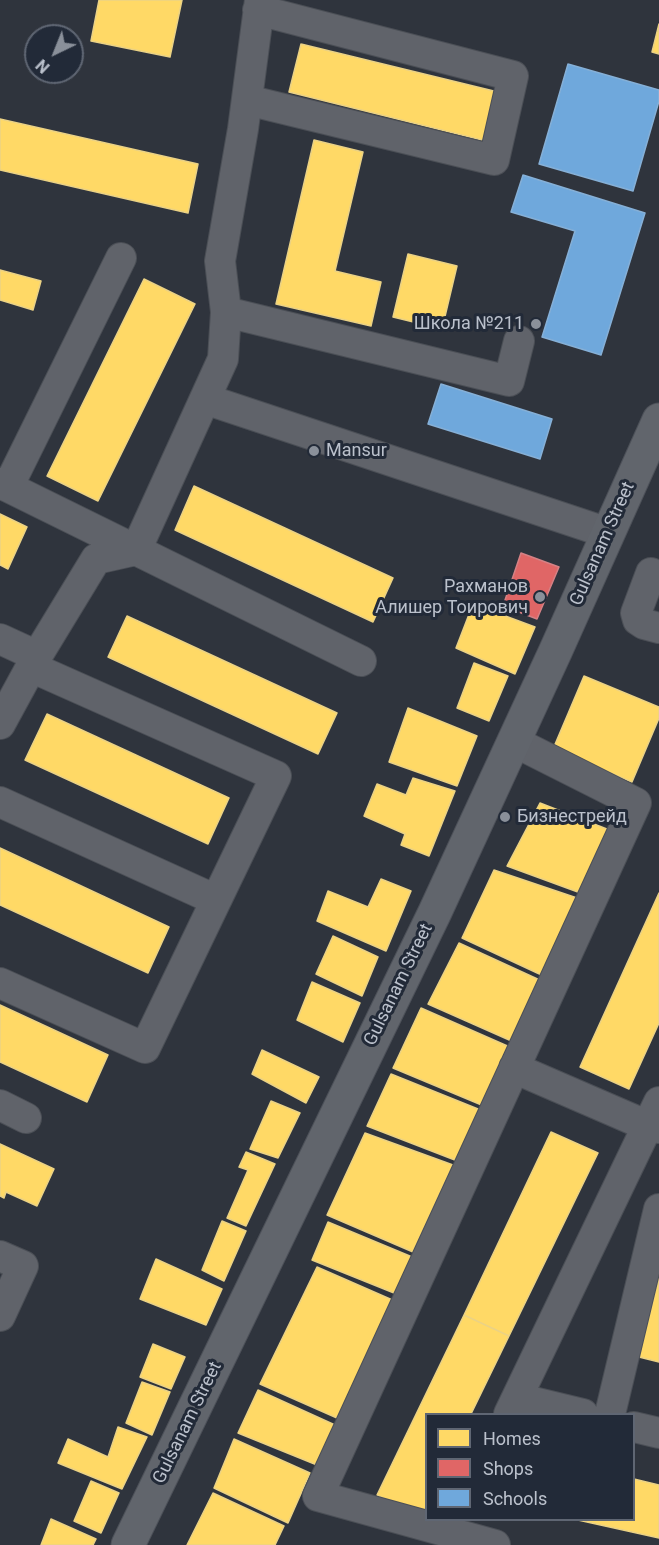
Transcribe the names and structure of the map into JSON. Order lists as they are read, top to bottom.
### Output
{
  "streets": {
    "main road": ["Gulsanam Street"]
  },
  "places": [
    "Школа №211",
    "Mansur",
    "Рахманов Алишер Тоирович",
    "Бизнестрейд"
  ],
  "legend": ["Homes", "Shops", "Schools"],
  "north": "bottom left"
}
